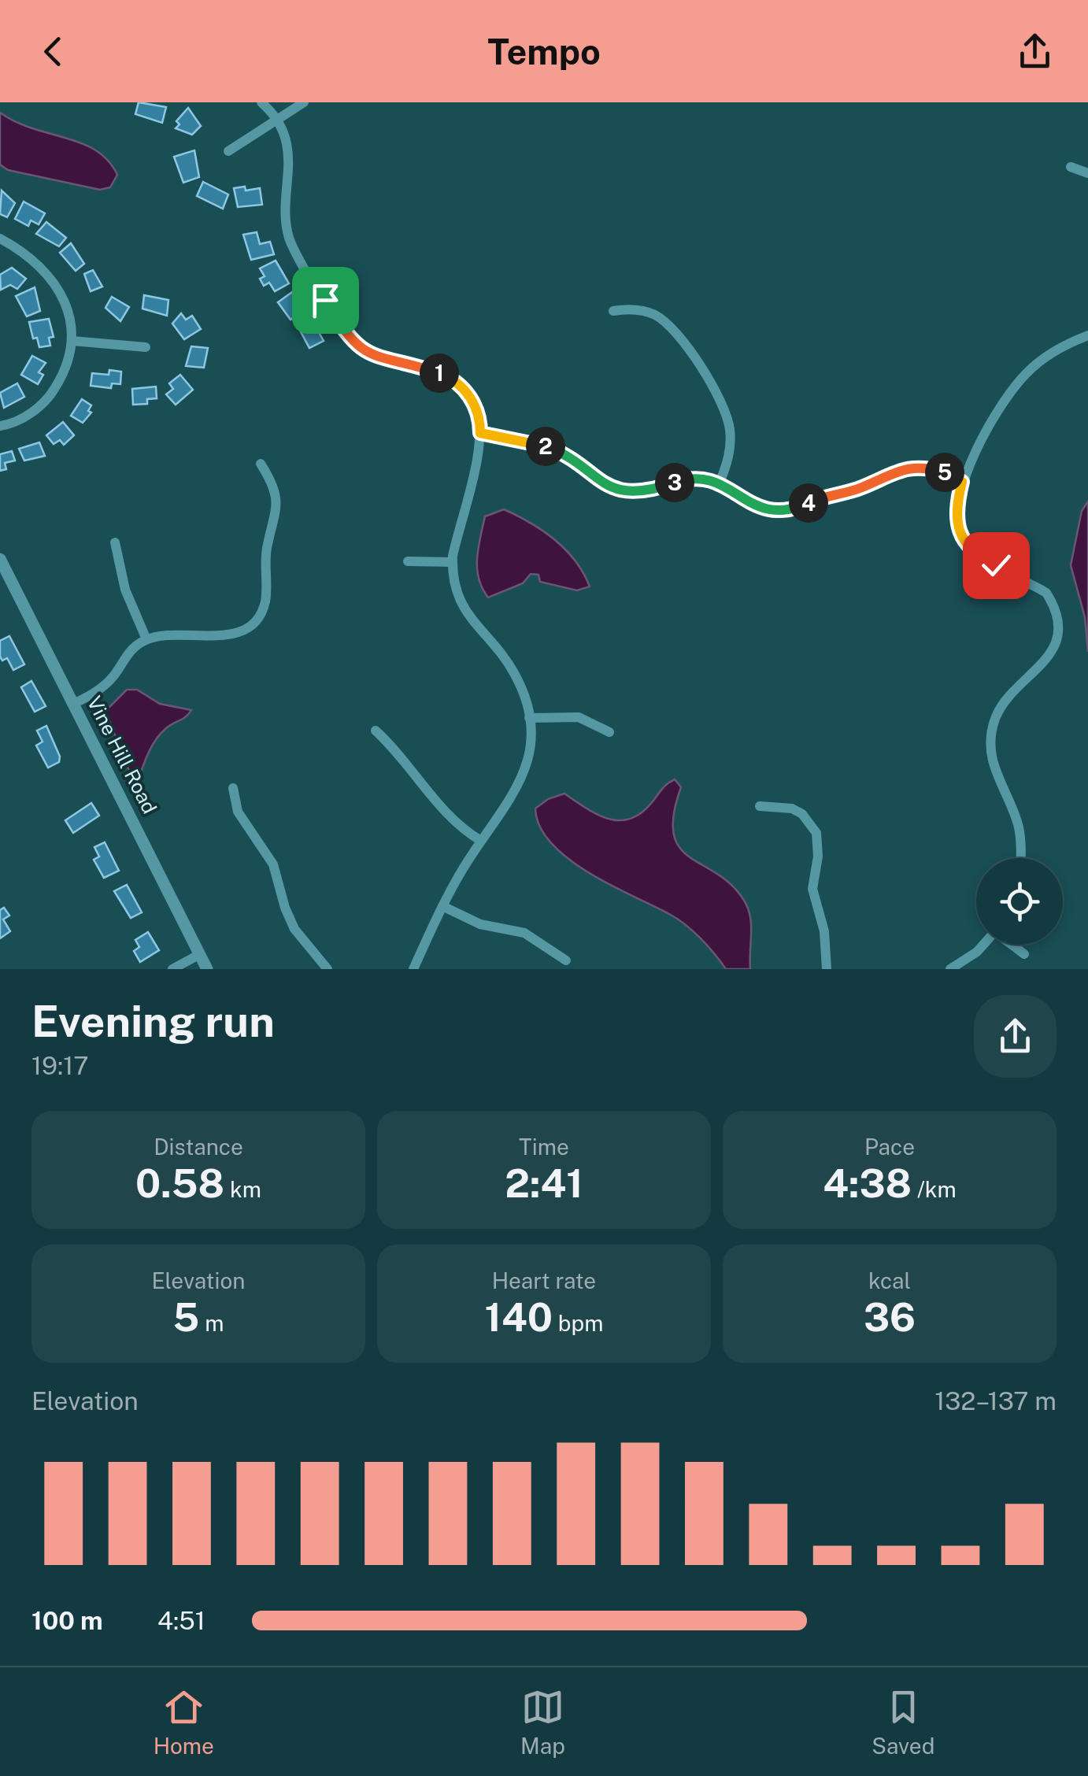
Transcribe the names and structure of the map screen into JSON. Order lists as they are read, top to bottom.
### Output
{
  "streets": {
    "street": ["Vine Hill Road"]
  },
  "page": {
    "header": "Tempo",
    "pins": [
      "1",
      "2",
      "5",
      "3",
      "4"
    ],
    "heading": ["Evening run", "19:17"],
    "stats": [
      ["Distance", "0.58 km"],
      ["Time", "2:41"],
      ["Pace", "4:38 /km"],
      ["Elevation", "5 m"],
      ["Heart rate", "140 bpm"],
      ["kcal", "36"]
    ],
    "chart": ["Elevation", "132–137 m"],
    "list": [
      {
        "name": "100 m",
        "note": "4:51"
      }
    ],
    "tabs": ["Home", "Map", "Saved"]
  }
}
